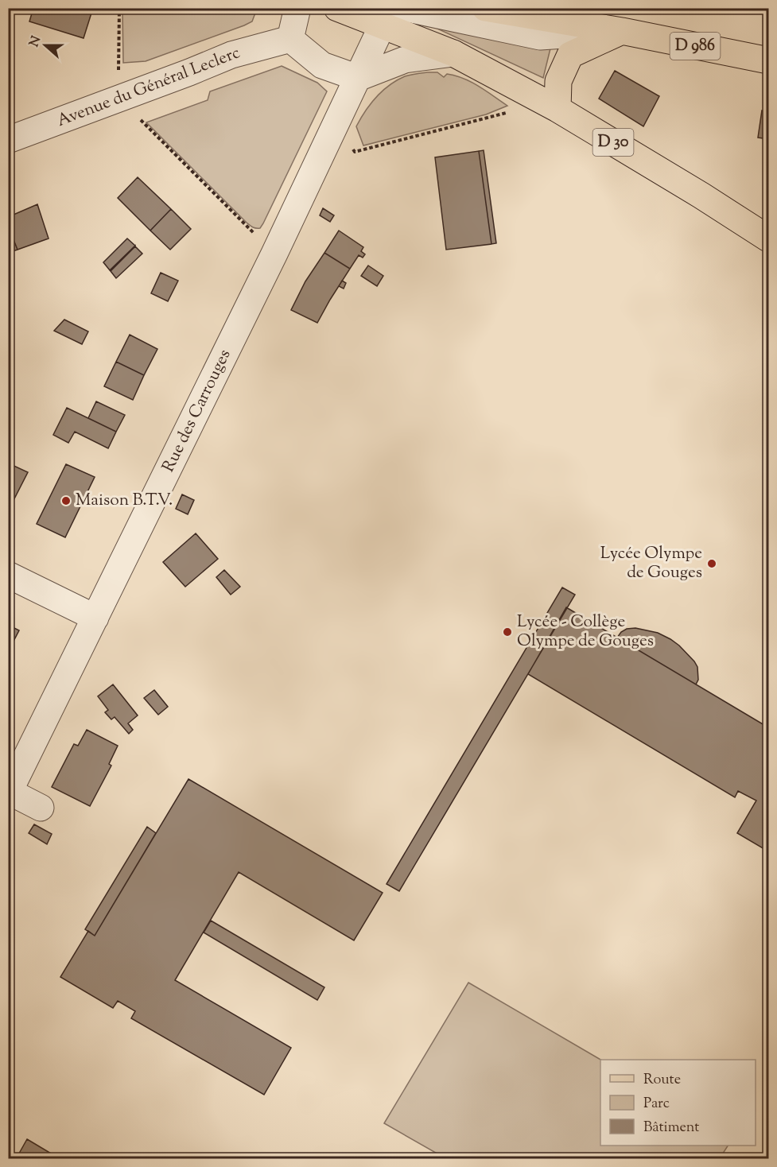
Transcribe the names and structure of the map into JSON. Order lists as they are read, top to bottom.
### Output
{
  "streets": {
    "main road": ["D 986", "D 30"],
    "street": ["Avenue du Général Leclerc", "Rue des Carrouges"]
  },
  "crossings": [
    ["D 30", "Rue des Carrouges"]
  ],
  "places": ["Maison B.T.V.", "Lycée Olympe de Gouges", "Lycée - Collège Olympe de Gouges"],
  "legend": ["Route", "Parc", "Bâtiment"],
  "north": "left"
}
